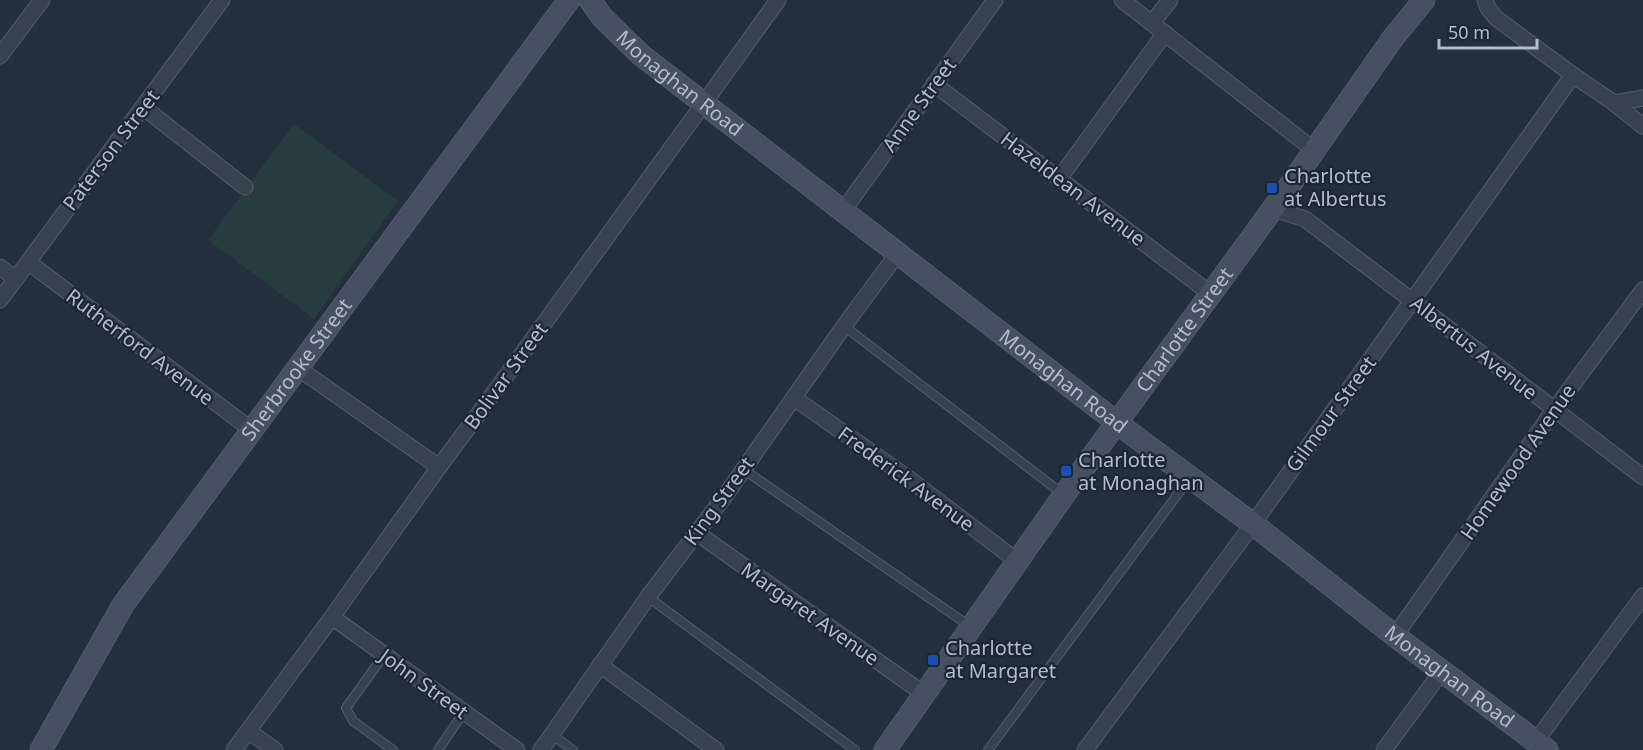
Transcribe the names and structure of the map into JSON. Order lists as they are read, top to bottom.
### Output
{
  "streets": {
    "main road": ["Monaghan Road", "Charlotte Street", "Sherbrooke Street"],
    "street": [
      "Anne Street",
      "Paterson Street",
      "Hazeldean Avenue",
      "Rutherford Avenue",
      "Albertus Avenue",
      "Bolivar Street",
      "Gilmour Street",
      "Homewood Avenue",
      "Frederick Avenue",
      "King Street",
      "Margaret Avenue",
      "John Street"
    ]
  },
  "crossings": [
    ["Monaghan Road", "Anne Street"],
    ["Monaghan Road", "Charlotte Street"],
    ["Monaghan Road", "Bolivar Street"],
    ["Monaghan Road", "Gilmour Street"],
    ["Monaghan Road", "Homewood Avenue"],
    ["Monaghan Road", "King Street"],
    ["Anne Street", "Hazeldean Avenue"],
    ["Paterson Street", "Rutherford Avenue"],
    ["Hazeldean Avenue", "Charlotte Street"],
    ["Charlotte Street", "Albertus Avenue"],
    ["Charlotte Street", "Frederick Avenue"],
    ["Charlotte Street", "Margaret Avenue"],
    ["Rutherford Avenue", "Sherbrooke Street"],
    ["Albertus Avenue", "Gilmour Street"],
    ["Albertus Avenue", "Homewood Avenue"],
    ["Bolivar Street", "John Street"],
    ["Frederick Avenue", "King Street"],
    ["King Street", "Margaret Avenue"]
  ],
  "places": {
    "transit": ["Charlotte at Albertus", "Charlotte at Monaghan", "Charlotte at Margaret"]
  },
  "scale_bar": "50 m"
}
